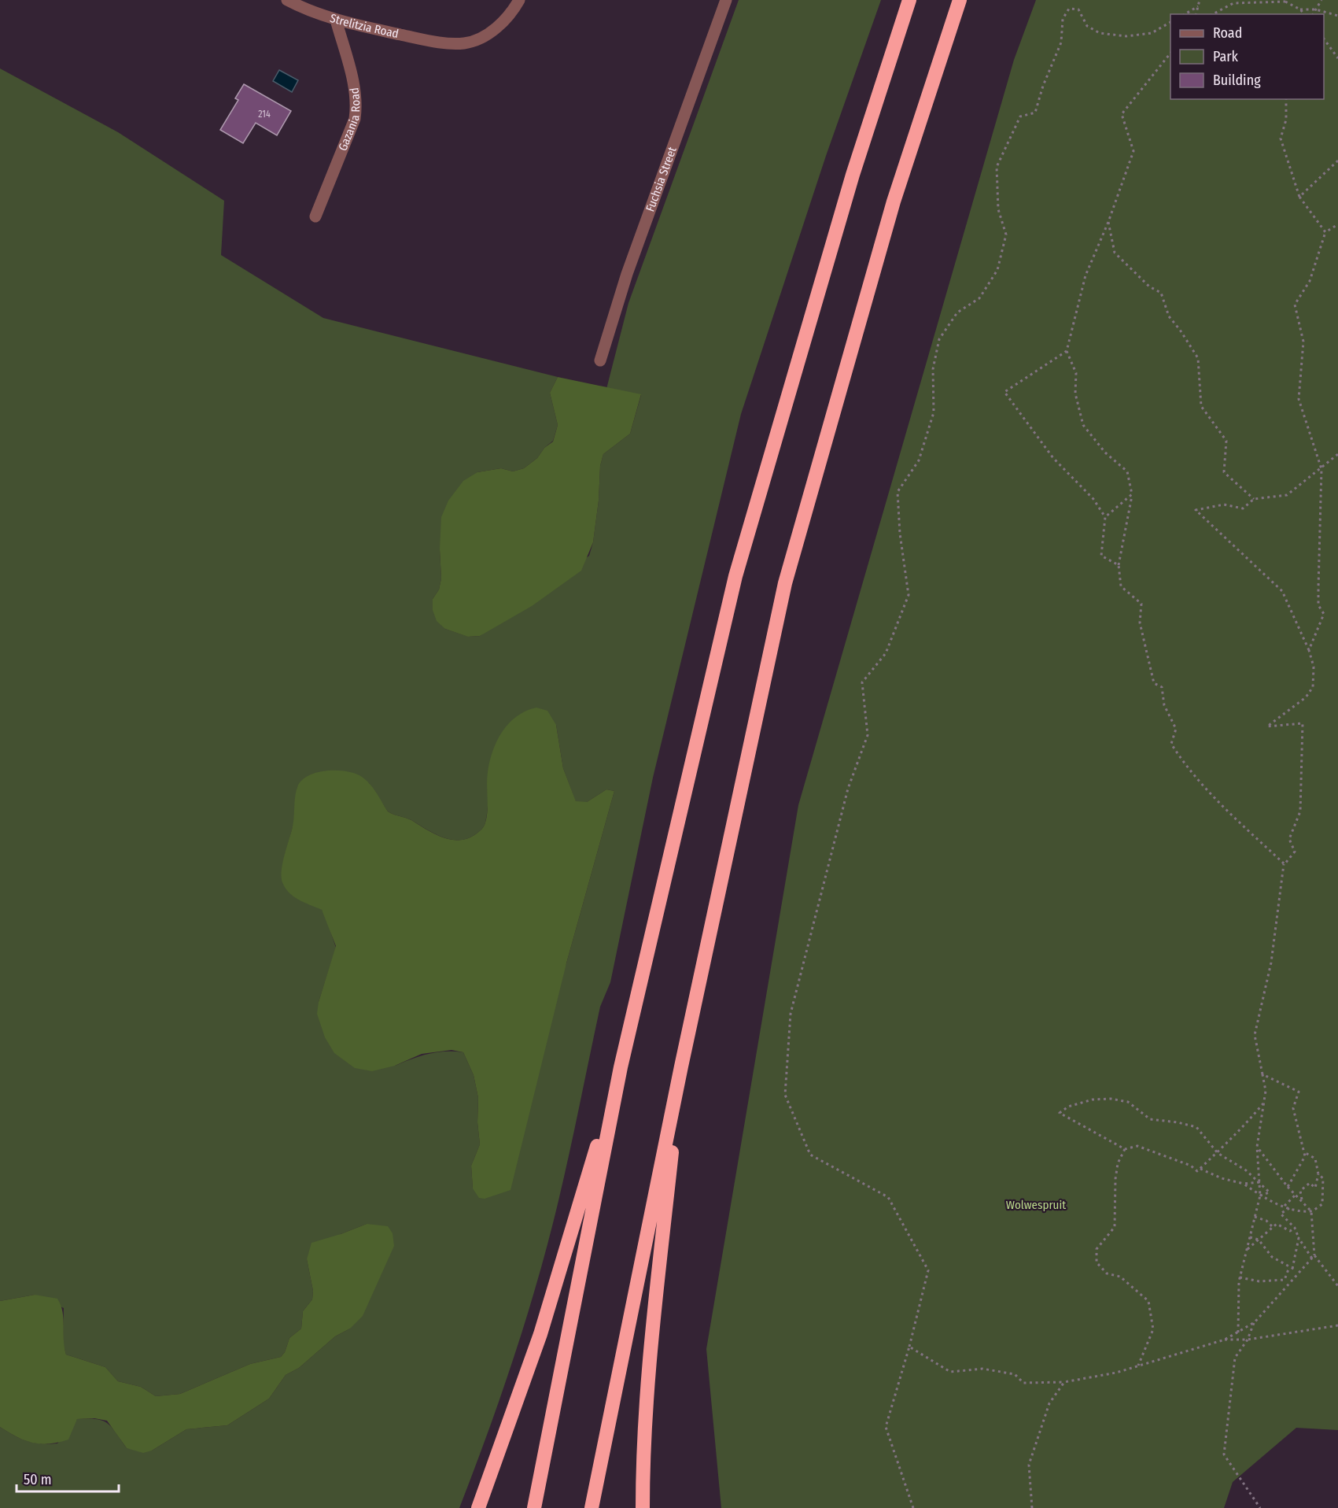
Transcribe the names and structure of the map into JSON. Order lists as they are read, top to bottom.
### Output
{
  "streets": {
    "street": ["Strelitzia Road", "Gazania Road", "Fuchsia Street"]
  },
  "crossings": [
    ["Strelitzia Road", "Gazania Road"]
  ],
  "parks": ["Wolwespruit"],
  "house_numbers": ["214"],
  "legend": ["Road", "Park", "Building"],
  "scale_bar": "50 m"
}
